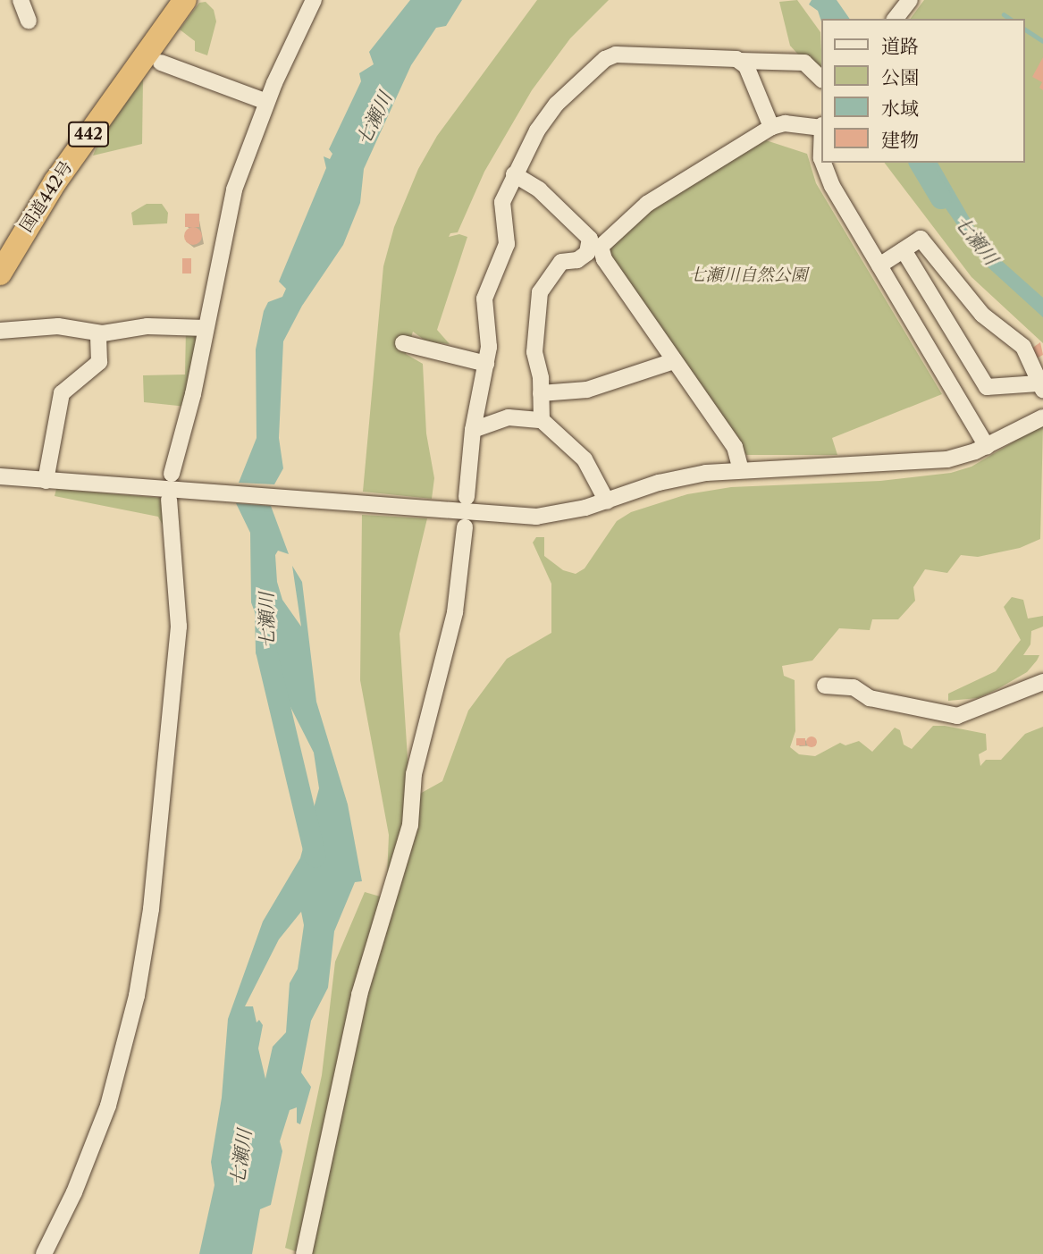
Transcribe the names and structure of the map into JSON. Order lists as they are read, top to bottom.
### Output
{
  "streets": {
    "highway": ["442", "国道442号"]
  },
  "water": ["七瀬川"],
  "parks": ["七瀬川自然公園"],
  "legend": [
    "道路",
    "公園",
    "水域",
    "建物"
  ]
}
